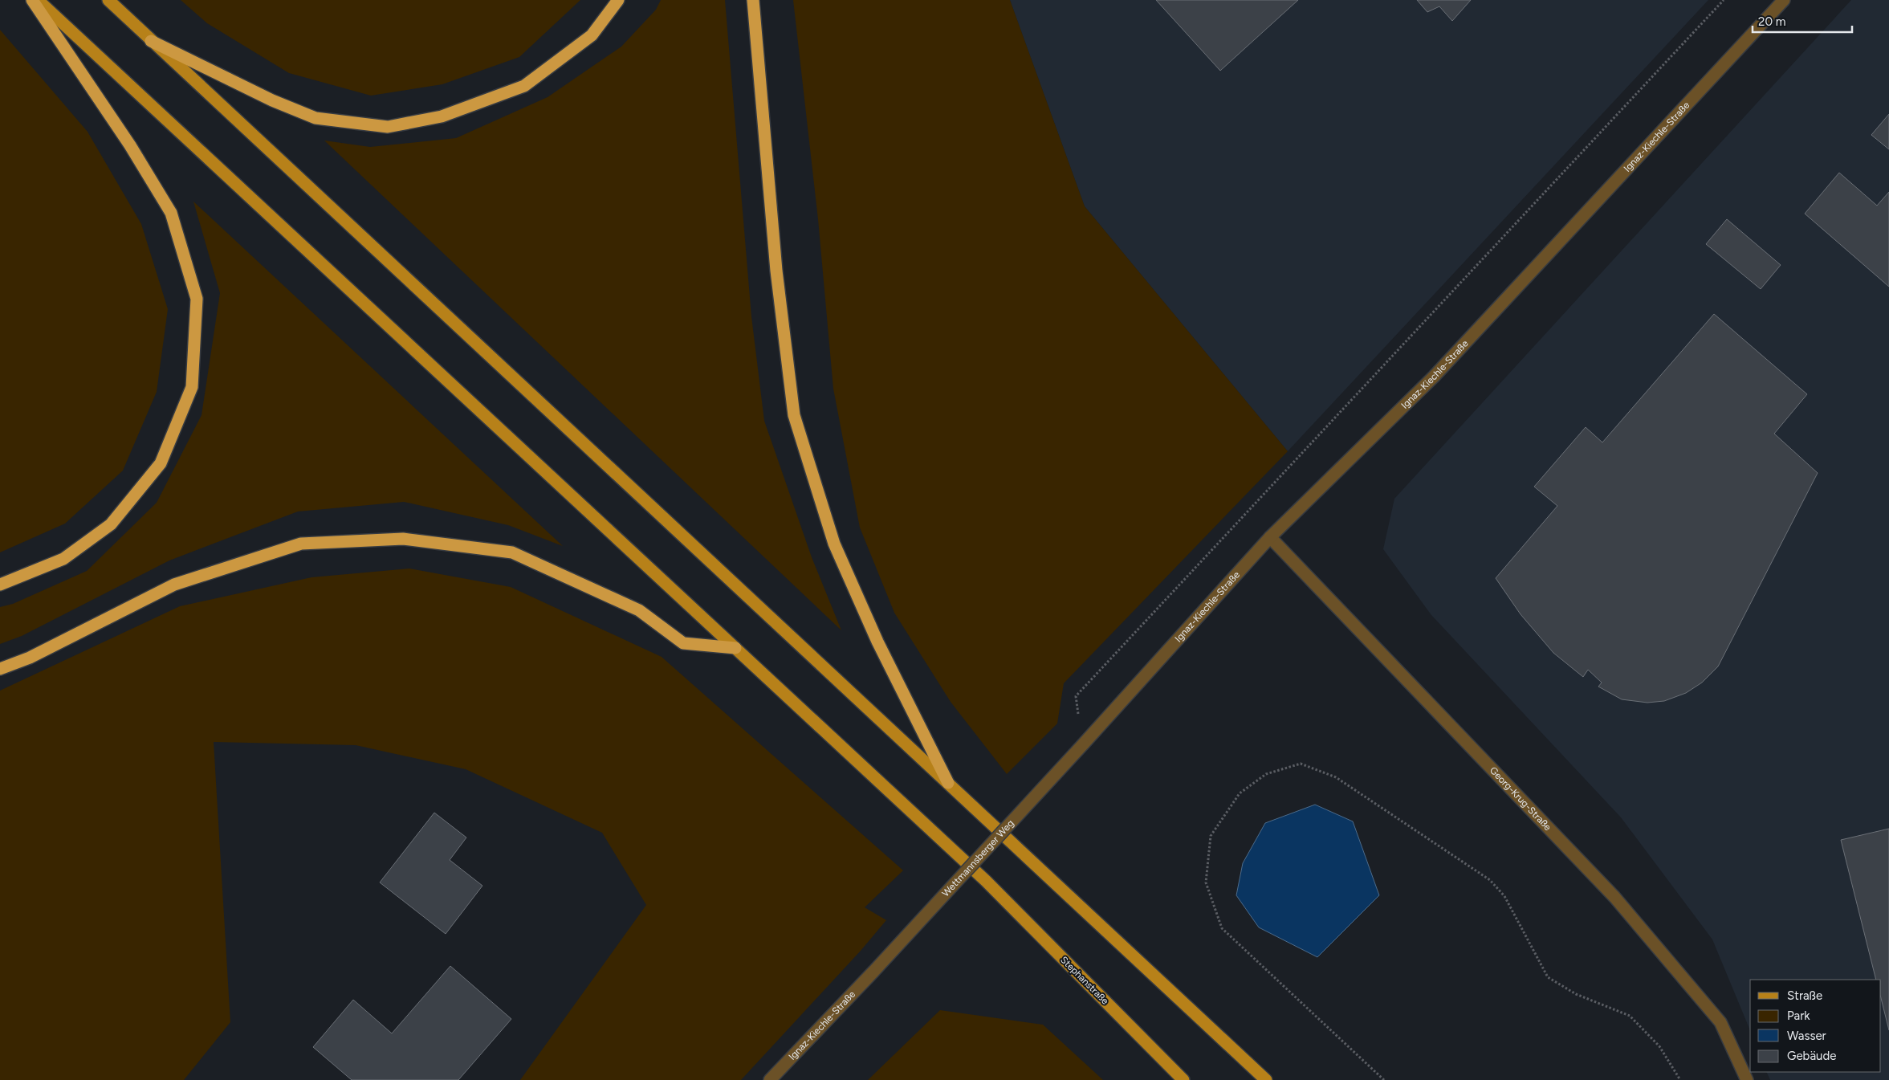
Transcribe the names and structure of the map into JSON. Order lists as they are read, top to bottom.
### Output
{
  "streets": {
    "main road": ["Stephanstraße"],
    "street": ["Ignaz-Kiechle-Straße", "Georg-Krug-Straße", "Wettmannsberger Weg"]
  },
  "crossings": [
    ["Ignaz-Kiechle-Straße", "Georg-Krug-Straße"],
    ["Ignaz-Kiechle-Straße", "Wettmannsberger Weg"]
  ],
  "legend": [
    "Straße",
    "Park",
    "Wasser",
    "Gebäude"
  ],
  "scale_bar": "20 m"
}
